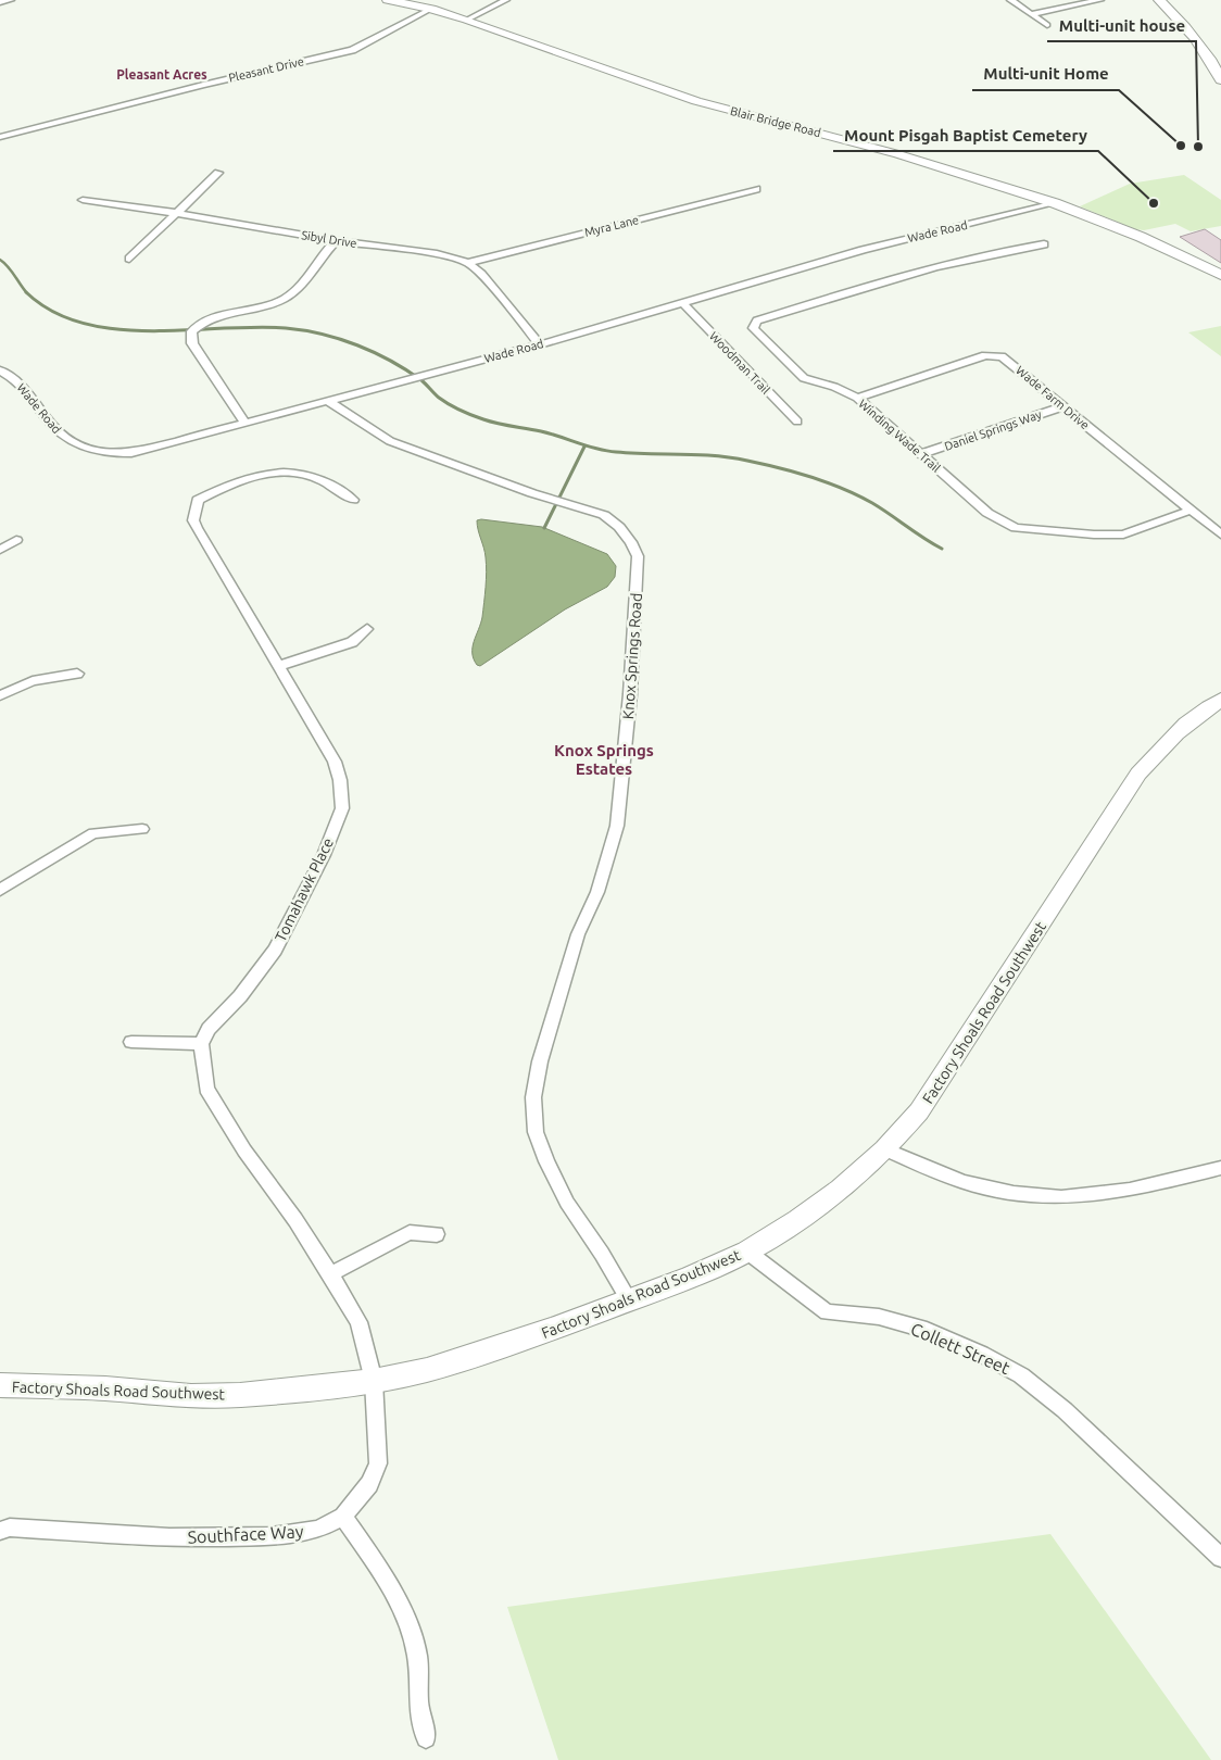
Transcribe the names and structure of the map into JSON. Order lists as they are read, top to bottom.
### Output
{
  "streets": {
    "street": [
      "Pleasant Drive",
      "Blair Bridge Road",
      "Myra Lane",
      "Wade Road",
      "Sibyl Drive",
      "Woodman Trail",
      "Wade Farm Drive",
      "Daniel Springs Way",
      "Winding Wade Trail",
      "Knox Springs Road",
      "Tomahawk Place",
      "Factory Shoals Road Southwest",
      "Collett Street",
      "Southface Way"
    ]
  },
  "crossings": [
    ["Pleasant Drive", "Blair Bridge Road"],
    ["Blair Bridge Road", "Wade Road"],
    ["Myra Lane", "Sibyl Drive"],
    ["Wade Road", "Sibyl Drive"],
    ["Wade Road", "Woodman Trail"],
    ["Wade Road", "Knox Springs Road"],
    ["Wade Farm Drive", "Daniel Springs Way"],
    ["Wade Farm Drive", "Winding Wade Trail"],
    ["Daniel Springs Way", "Winding Wade Trail"],
    ["Knox Springs Road", "Factory Shoals Road Southwest"],
    ["Factory Shoals Road Southwest", "Collett Street"],
    ["Factory Shoals Road Southwest", "Southface Way"]
  ],
  "districts": ["Pleasant Acres", "Knox Springs Estates"],
  "places": ["Multi-unit Home", "Multi-unit house", "Mount Pisgah Baptist Cemetery"]
}
